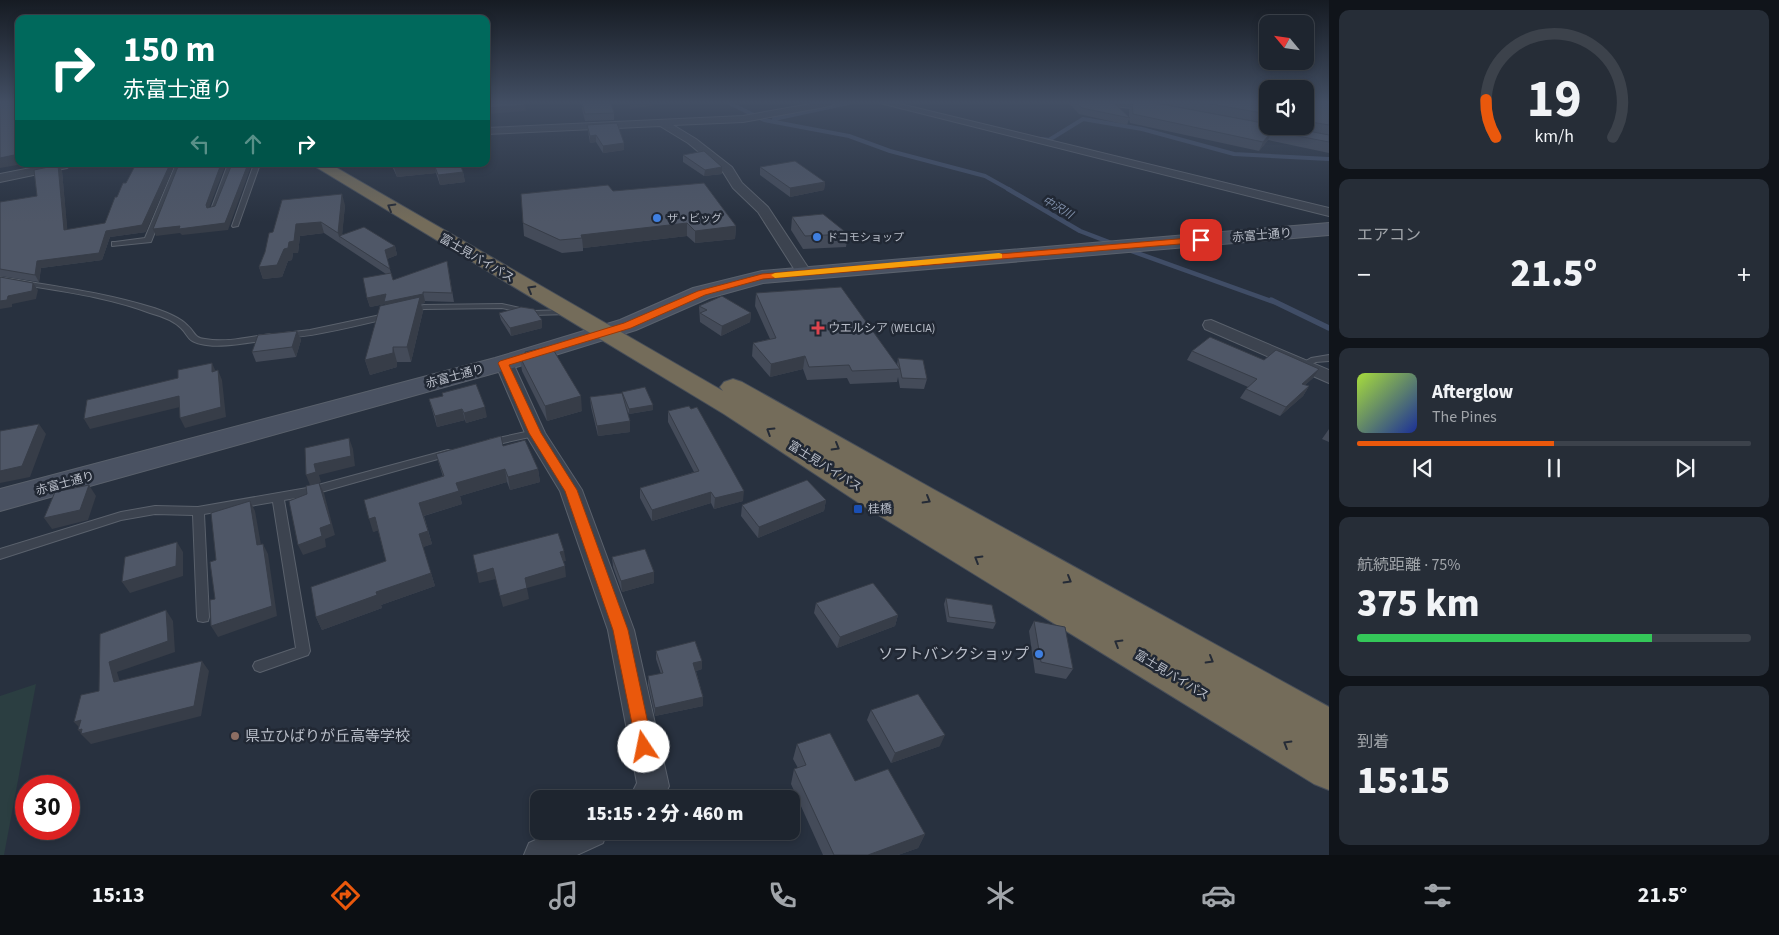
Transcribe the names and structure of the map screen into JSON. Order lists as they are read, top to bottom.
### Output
{
  "streets": {
    "highway": ["富士見バイパス"],
    "street": ["赤富士通り"]
  },
  "crossings": [
    ["赤富士通り", "富士見バイパス"]
  ],
  "water": ["中沢川"],
  "places": {
    "other": [
      "ザ・ビッグ",
      "ドコモショップ",
      "ソフトバンクショップ",
      "県立ひばりが丘高等学校"
    ],
    "health": ["ウエルシア (WELCIA)"],
    "transit": ["桂橋"]
  },
  "north": "top left",
  "page": {
    "turn": ["150 m", "赤富士通り"],
    "tile": [
      "エアコン",
      ["航続距離 · 75%", "375 km"],
      ["到着", "15:15"]
    ],
    "heat": ["−", "21.5°", "+"],
    "song": ["Afterglow", "The Pines"],
    "limit": "30",
    "trip": "15:15 · 2 分 · 460 m",
    "tabs": ["15:13", "21.5°"],
    "gauge": ["19", "km/h"]
  }
}
